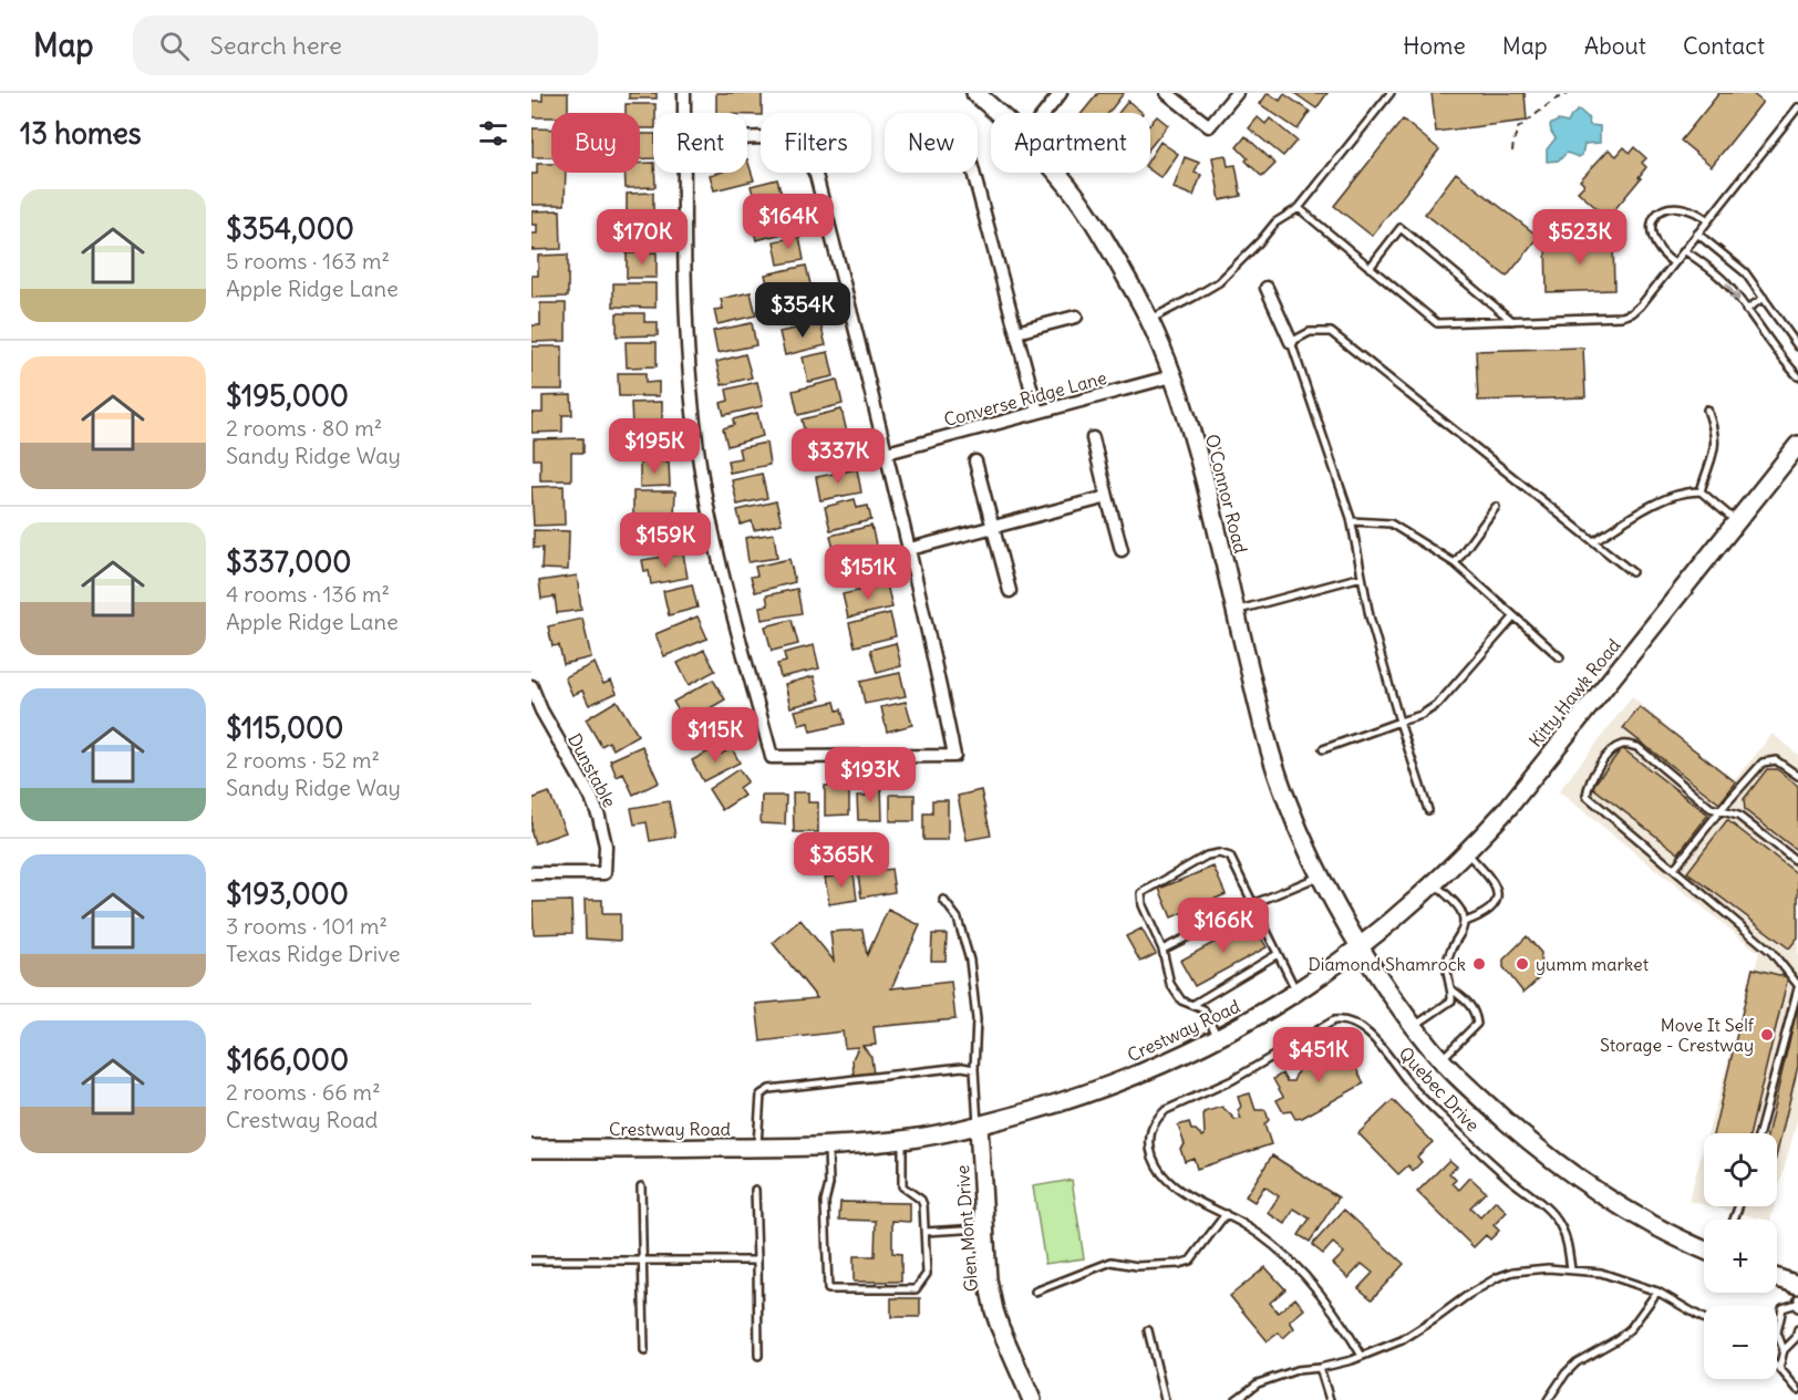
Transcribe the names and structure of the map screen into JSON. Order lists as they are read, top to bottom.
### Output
{
  "streets": {
    "main road": [
      "O'Connor Road",
      "Kitty Hawk Road",
      "Crestway Road",
      "Glen Mont Drive"
    ],
    "street": ["Converse Ridge Lane", "Dunstable"],
    "lane": ["Quebec Drive"]
  },
  "crossings": [
    ["Converse Ridge Lane", "O'Connor Road"],
    ["O'Connor Road", "Kitty Hawk Road"],
    ["O'Connor Road", "Crestway Road"],
    ["Kitty Hawk Road", "Crestway Road"],
    ["Crestway Road", "Glen Mont Drive"]
  ],
  "places": ["Diamond Shamrock", "yumm market", "Move It Self Storage - Crestway"],
  "page": {
    "header": "Map",
    "search": "Search here",
    "nav": [
      "Home",
      "Map",
      "About",
      "Contact"
    ],
    "heading": "13 homes",
    "chip": [
      "Buy",
      "Rent",
      "Filters",
      "New",
      "Apartment"
    ],
    "list": [
      {
        "name": "$354,000",
        "note": "5 rooms · 163 m² · Apple Ridge Lane"
      },
      {
        "name": "$195,000",
        "note": "2 rooms · 80 m² · Sandy Ridge Way"
      },
      {
        "name": "$337,000",
        "note": "4 rooms · 136 m² · Apple Ridge Lane"
      },
      {
        "name": "$115,000",
        "note": "2 rooms · 52 m² · Sandy Ridge Way"
      },
      {
        "name": "$193,000",
        "note": "3 rooms · 101 m² · Texas Ridge Drive"
      },
      {
        "name": "$166,000",
        "note": "2 rooms · 66 m² · Crestway Road"
      }
    ],
    "price": [
      "$164K",
      "$170K",
      "$523K",
      "$354K",
      "$195K",
      "$337K",
      "$159K",
      "$151K",
      "$115K",
      "$193K",
      "$365K",
      "$166K",
      "$451K"
    ],
    "map_buttons": ["+", "−"]
  }
}
